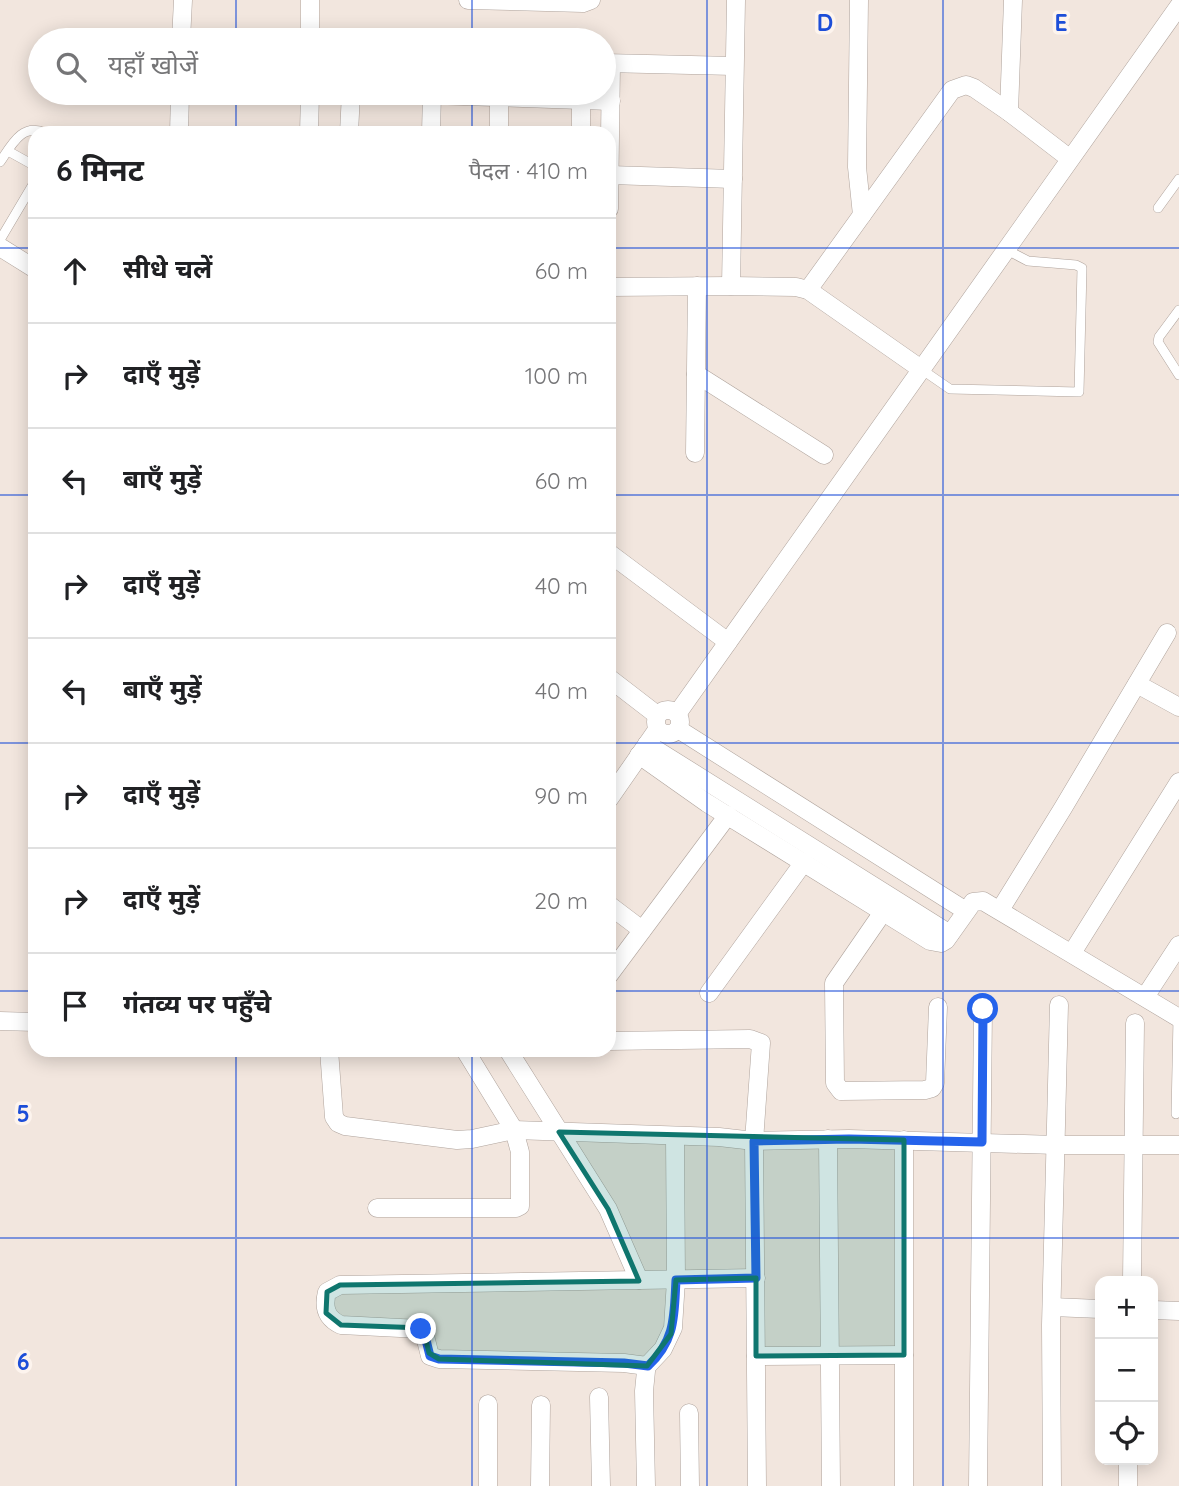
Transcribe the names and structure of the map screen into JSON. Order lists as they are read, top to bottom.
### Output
{
  "page": {
    "search": "यहाँ खोजें",
    "heading": ["6 मिनट", "पैदल · 410 m"],
    "list": [
      ["सीधे चलें", "60 m"],
      ["दाएँ मुड़ें", "100 m"],
      ["बाएँ मुड़ें", "60 m"],
      ["दाएँ मुड़ें", "40 m"],
      ["बाएँ मुड़ें", "40 m"],
      ["दाएँ मुड़ें", "90 m"],
      ["दाएँ मुड़ें", "20 m"],
      "गंतव्य पर पहुँचे"
    ],
    "map_buttons": ["+", "−"]
  },
  "grid": {
    "columns": ["D", "E"],
    "rows": ["5", "6"]
  }
}
